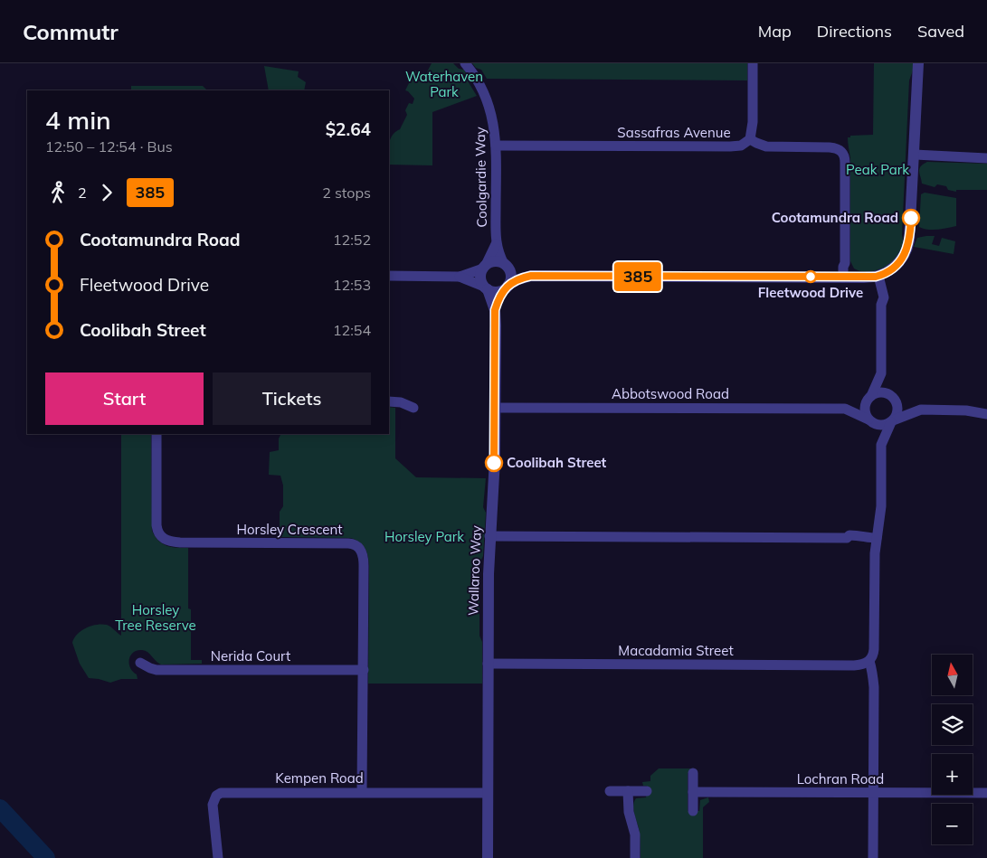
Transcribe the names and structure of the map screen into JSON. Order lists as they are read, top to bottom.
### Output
{
  "streets": {
    "street": [
      "Sassafras Avenue",
      "Coolgardie Way",
      "Abbotswood Road",
      "Horsley Crescent",
      "Wallaroo Way",
      "Macadamia Street",
      "Nerida Court",
      "Kempen Road",
      "Lochran Road"
    ]
  },
  "crossings": [
    ["Sassafras Avenue", "Coolgardie Way"],
    ["Coolgardie Way", "Wallaroo Way"],
    ["Abbotswood Road", "Wallaroo Way"],
    ["Horsley Crescent", "Nerida Court"],
    ["Horsley Crescent", "Kempen Road"],
    ["Wallaroo Way", "Macadamia Street"],
    ["Wallaroo Way", "Kempen Road"]
  ],
  "parks": [
    "Waterhaven Park",
    "Peak Park",
    "Horsley Park",
    "Horsley Tree Reserve"
  ],
  "places": ["Cootamundra Road", "Fleetwood Drive", "Coolibah Street"],
  "lines": ["bus line 385"],
  "north": "top",
  "page": {
    "header": "Commutr",
    "nav": ["Map", "Directions", "Saved"],
    "on_map": "385",
    "heading": ["4 min", "12:50 – 12:54 · Bus", "$2.64"],
    "legs": ["2", "385", "2 stops"],
    "list": [
      {
        "name": "Cootamundra Road",
        "value": "12:52"
      },
      {
        "name": "Fleetwood Drive",
        "value": "12:53"
      },
      {
        "name": "Coolibah Street",
        "value": "12:54"
      }
    ],
    "buttons": ["Start", "Tickets"],
    "map_buttons": ["+", "−"]
  }
}
